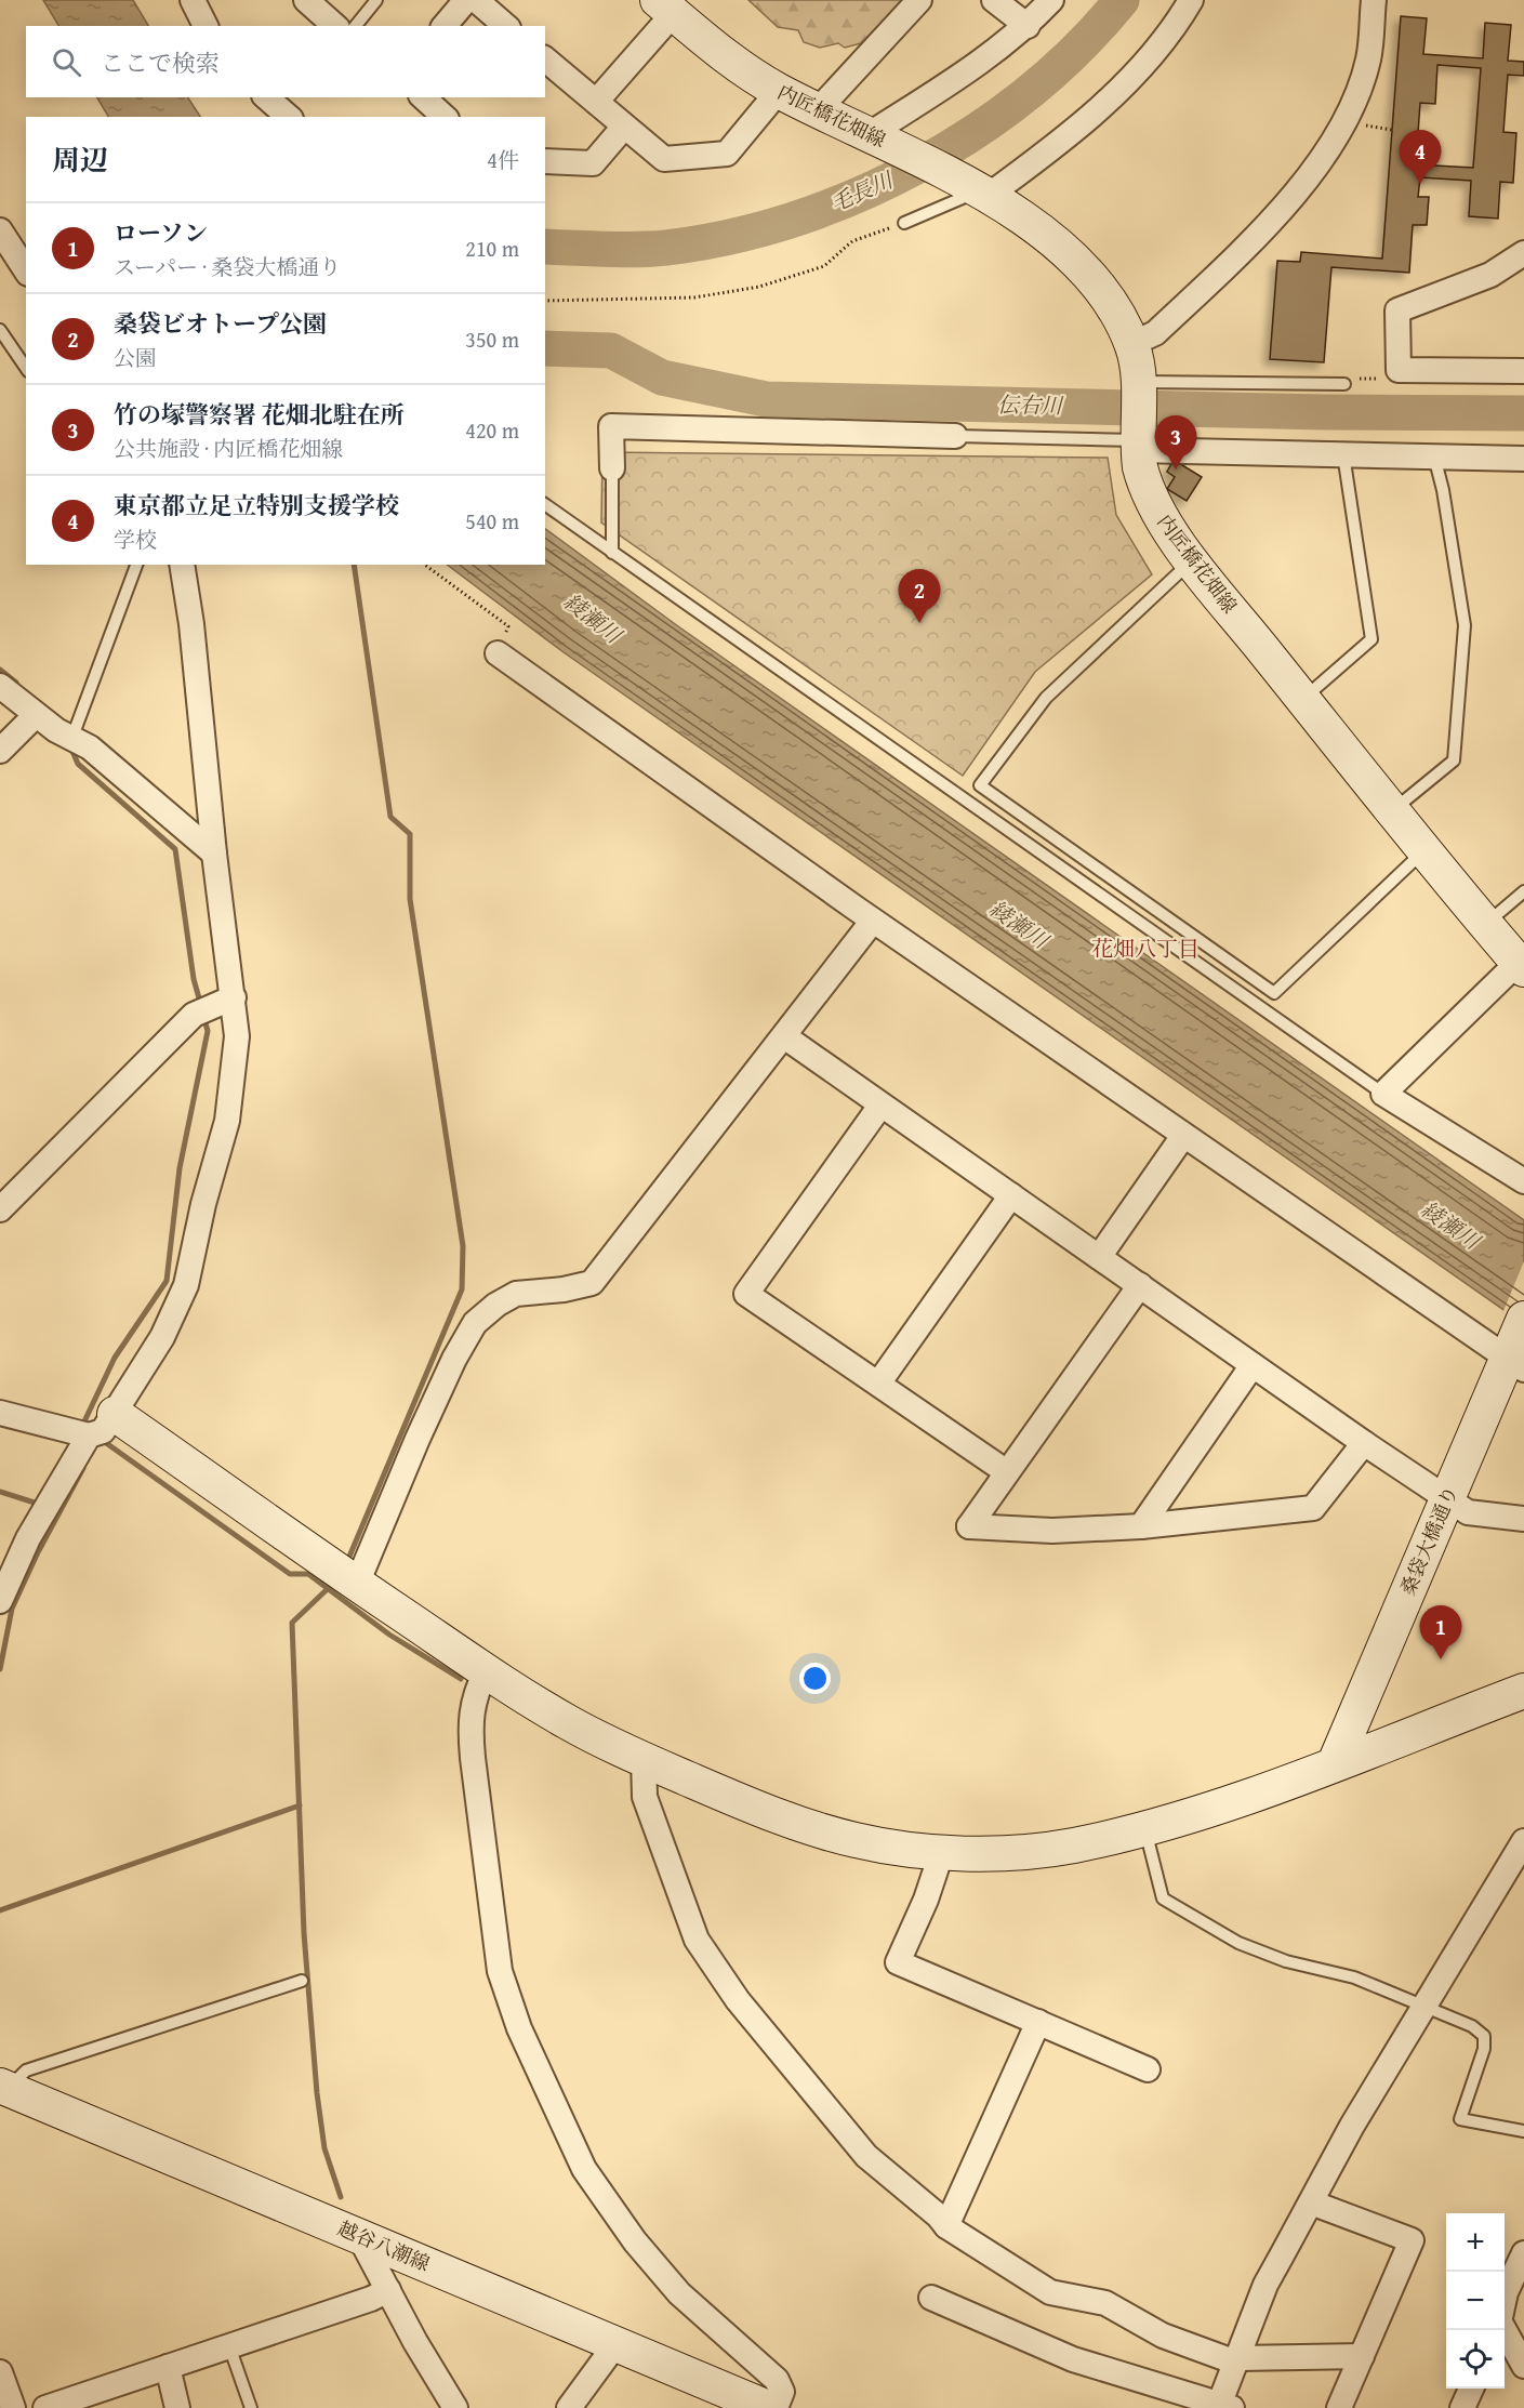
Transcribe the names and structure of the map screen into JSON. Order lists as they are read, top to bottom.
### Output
{
  "streets": {
    "main road": ["内匠橋花畑線", "桑袋大橋通り", "越谷八潮線"]
  },
  "districts": ["花畑八丁目"],
  "water": ["毛長川", "伝右川", "綾瀬川"],
  "page": {
    "search": "ここで検索",
    "heading": ["周辺", "4件"],
    "pins": [
      "4",
      "3",
      "2",
      "1"
    ],
    "list": [
      {
        "mark": "1",
        "name": "ローソン",
        "note": "スーパー · 桑袋大橋通り",
        "value": "210 m"
      },
      {
        "mark": "2",
        "name": "桑袋ビオトープ公園",
        "note": "公園",
        "value": "350 m"
      },
      {
        "mark": "3",
        "name": "竹の塚警察署 花畑北駐在所",
        "note": "公共施設 · 内匠橋花畑線",
        "value": "420 m"
      },
      {
        "mark": "4",
        "name": "東京都立足立特別支援学校",
        "note": "学校",
        "value": "540 m"
      }
    ],
    "map_buttons": ["+", "−"]
  }
}
